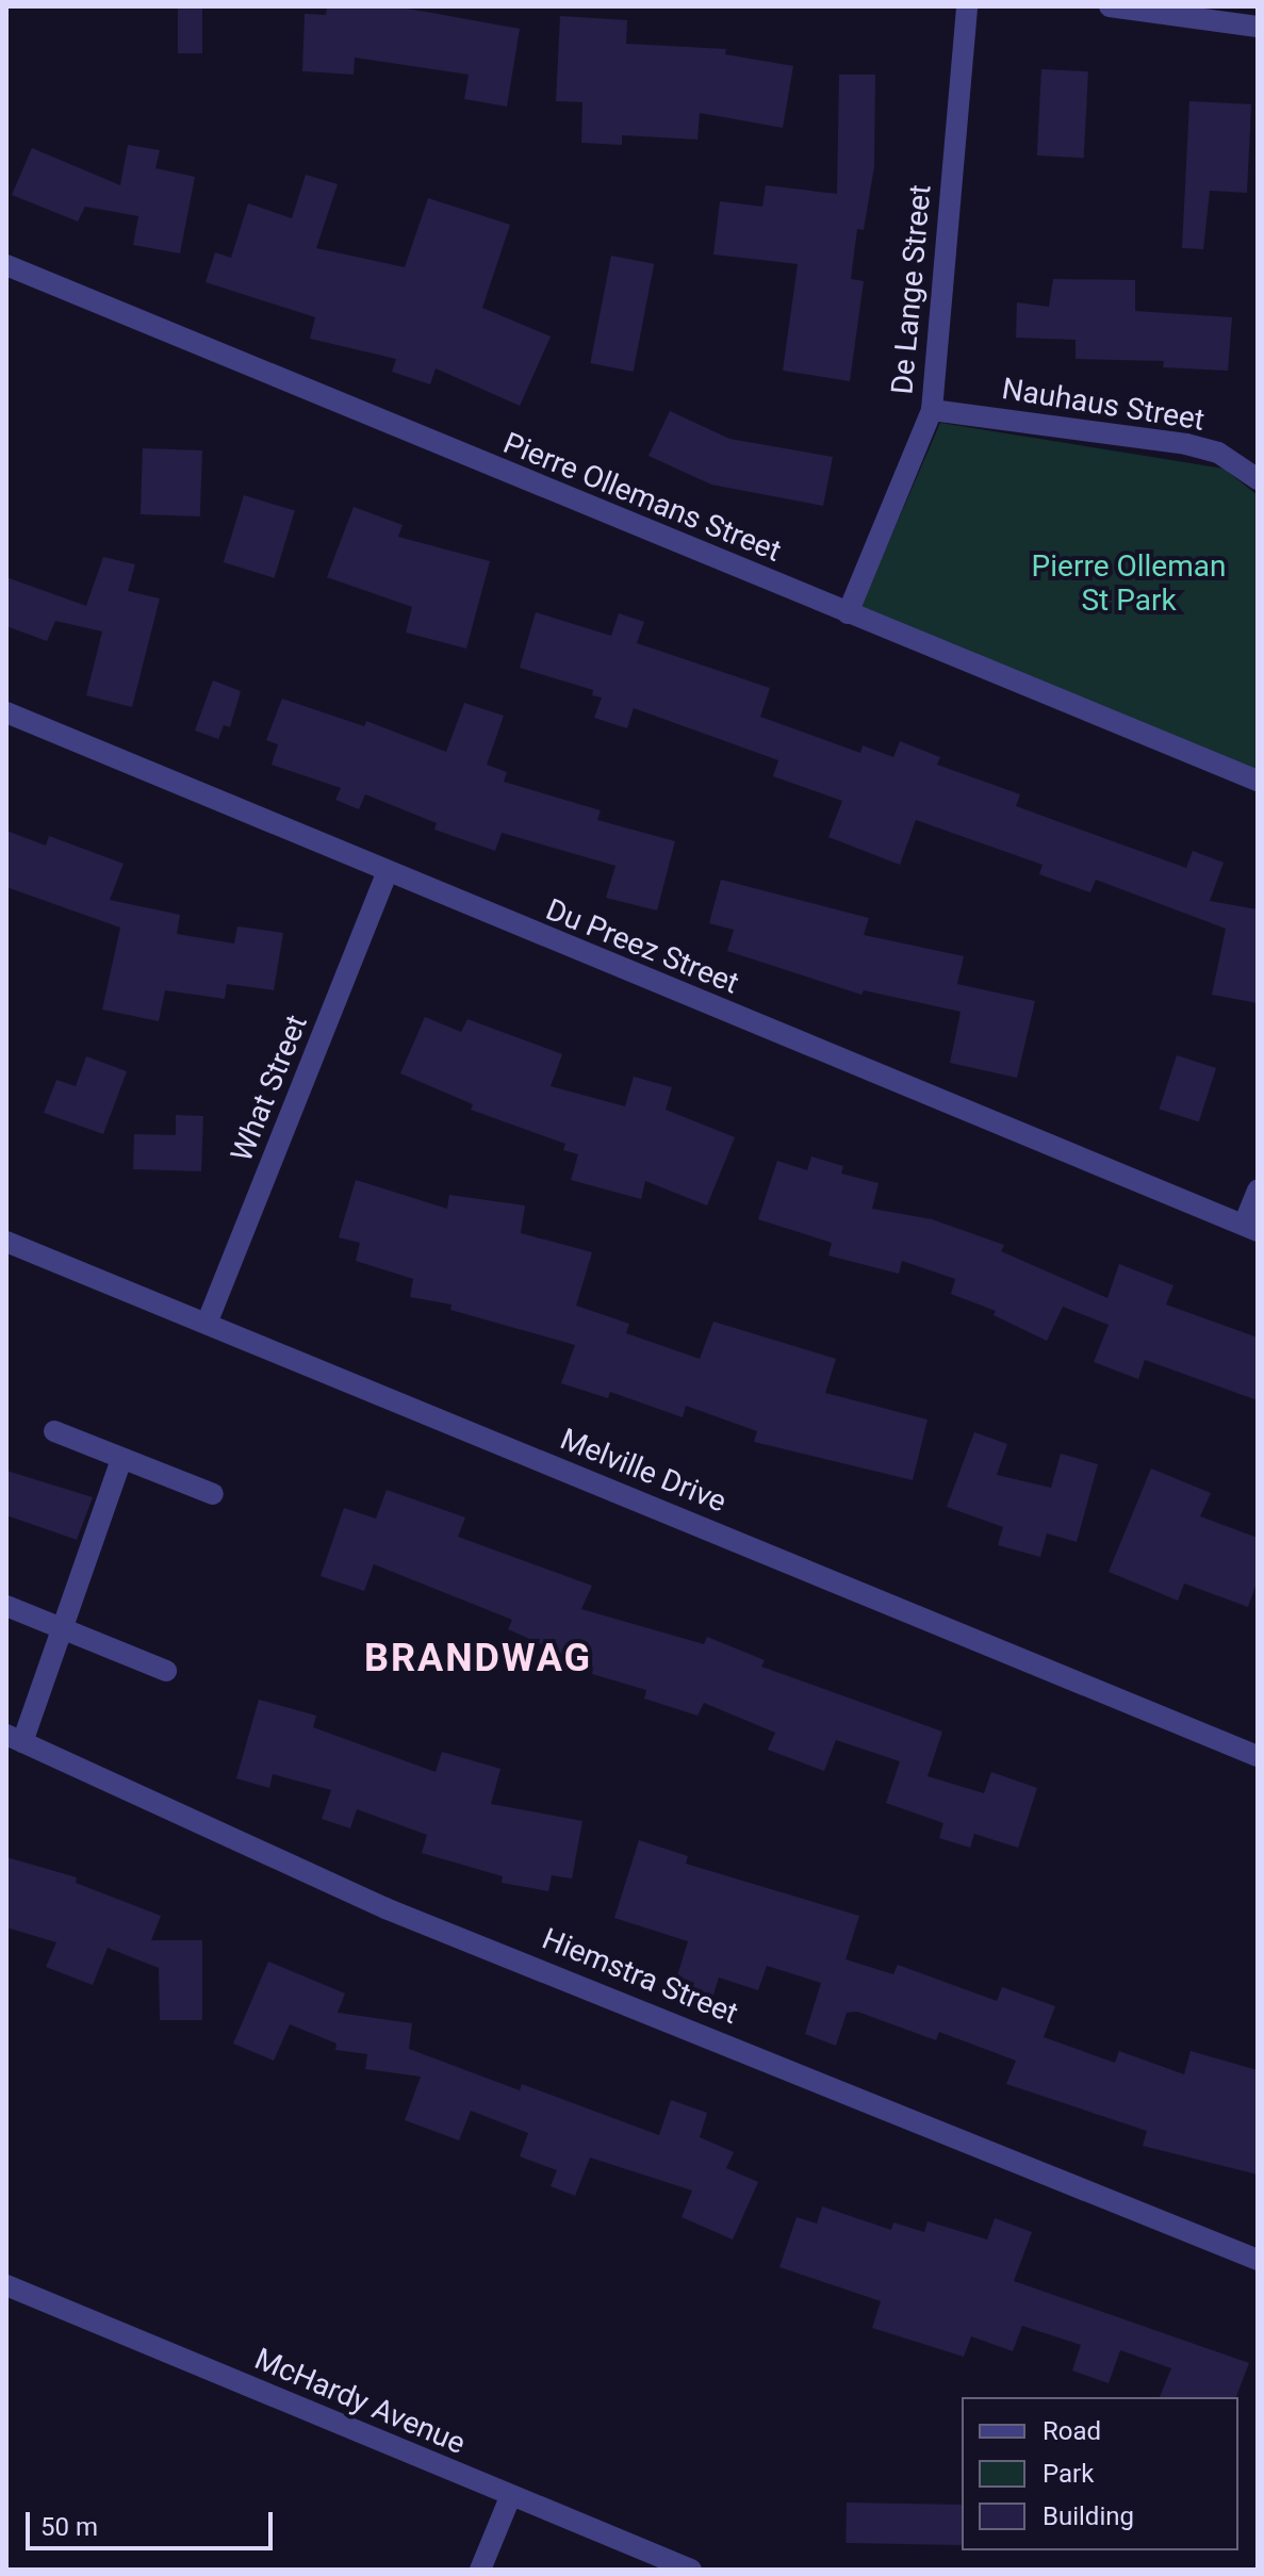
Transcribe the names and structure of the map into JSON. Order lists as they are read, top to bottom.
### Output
{
  "streets": {
    "street": [
      "De Lange Street",
      "Nauhaus Street",
      "Pierre Ollemans Street",
      "Du Preez Street",
      "What Street",
      "Melville Drive",
      "Hiemstra Street",
      "McHardy Avenue"
    ]
  },
  "crossings": [
    ["De Lange Street", "Nauhaus Street"],
    ["De Lange Street", "Pierre Ollemans Street"],
    ["Du Preez Street", "What Street"],
    ["What Street", "Melville Drive"]
  ],
  "districts": ["BRANDWAG"],
  "parks": ["Pierre Olleman St Park"],
  "legend": ["Road", "Park", "Building"],
  "scale_bar": "50 m"
}
